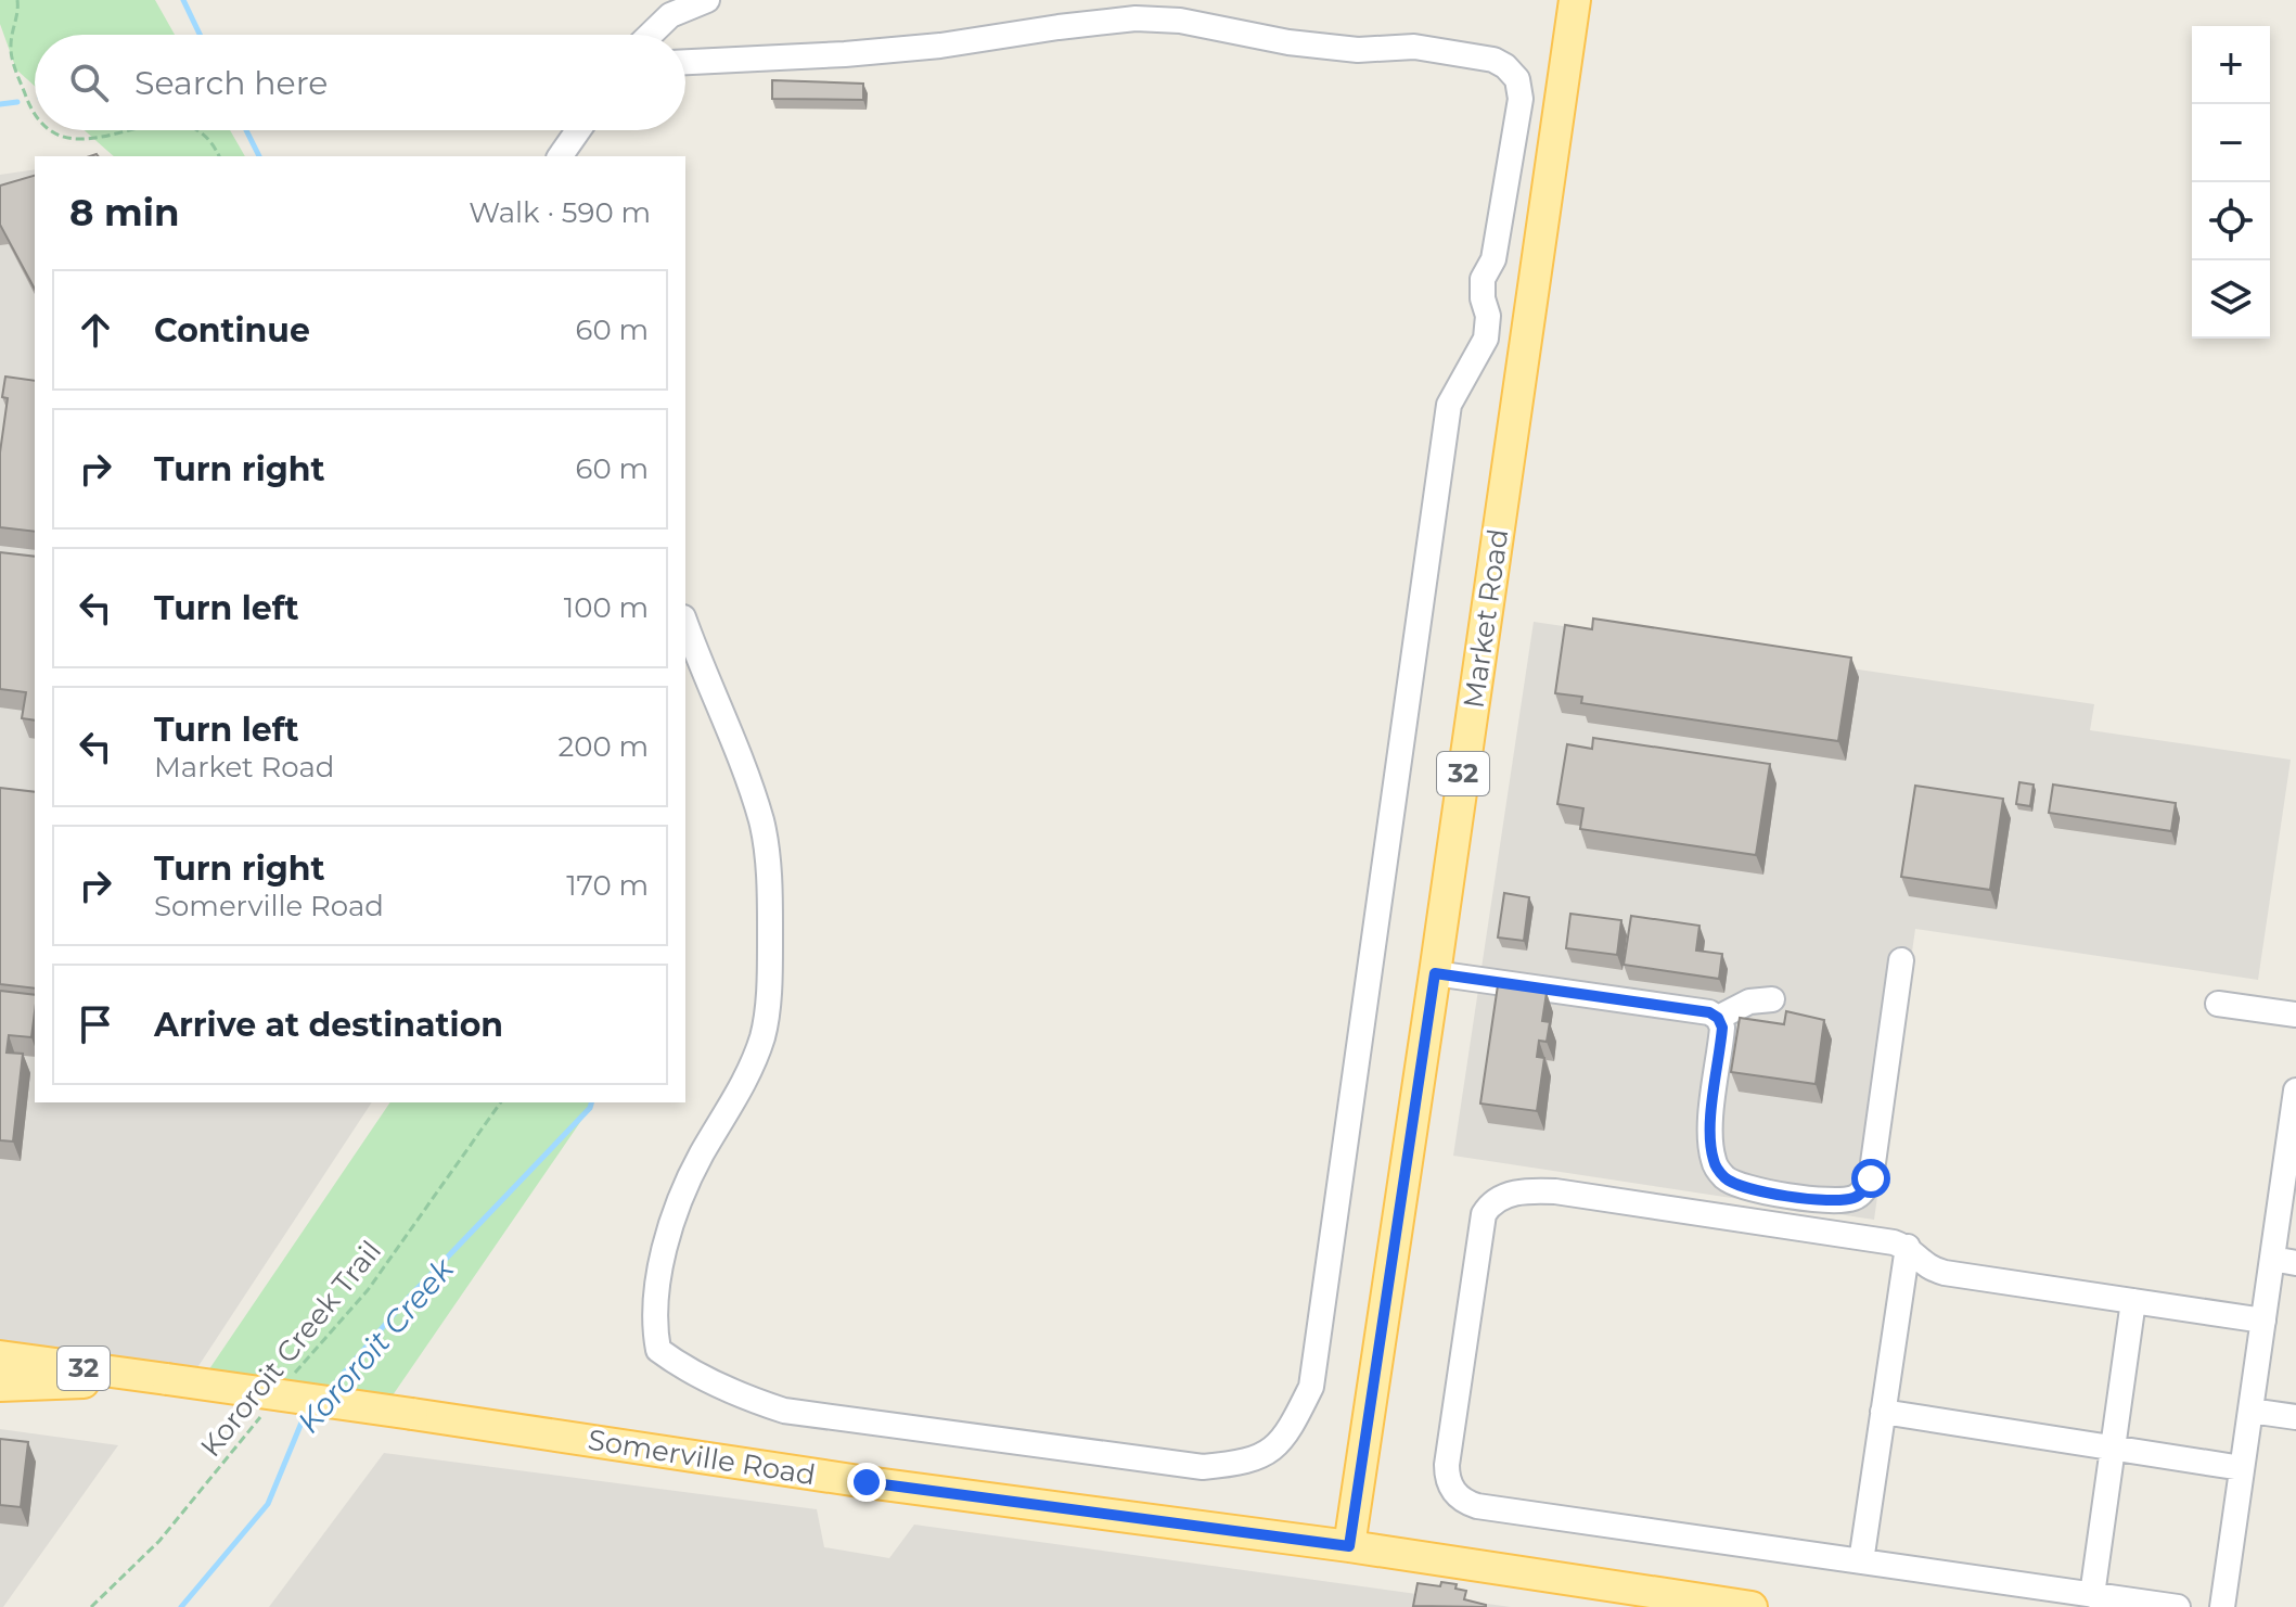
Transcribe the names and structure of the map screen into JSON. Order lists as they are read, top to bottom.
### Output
{
  "streets": {
    "main road": ["Market Road", "32", "Somerville Road"],
    "path": ["Kororoit Creek Trail"]
  },
  "crossings": [
    ["Market Road", "Somerville Road"]
  ],
  "water": ["Kororoit Creek"],
  "page": {
    "map_buttons": ["+", "−"],
    "search": "Search here",
    "heading": ["8 min", "Walk · 590 m"],
    "list": [
      ["Continue", "60 m"],
      ["Turn right", "60 m"],
      ["Turn left", "100 m"],
      ["Turn left", "Market Road", "200 m"],
      ["Turn right", "Somerville Road", "170 m"],
      "Arrive at destination"
    ]
  }
}
